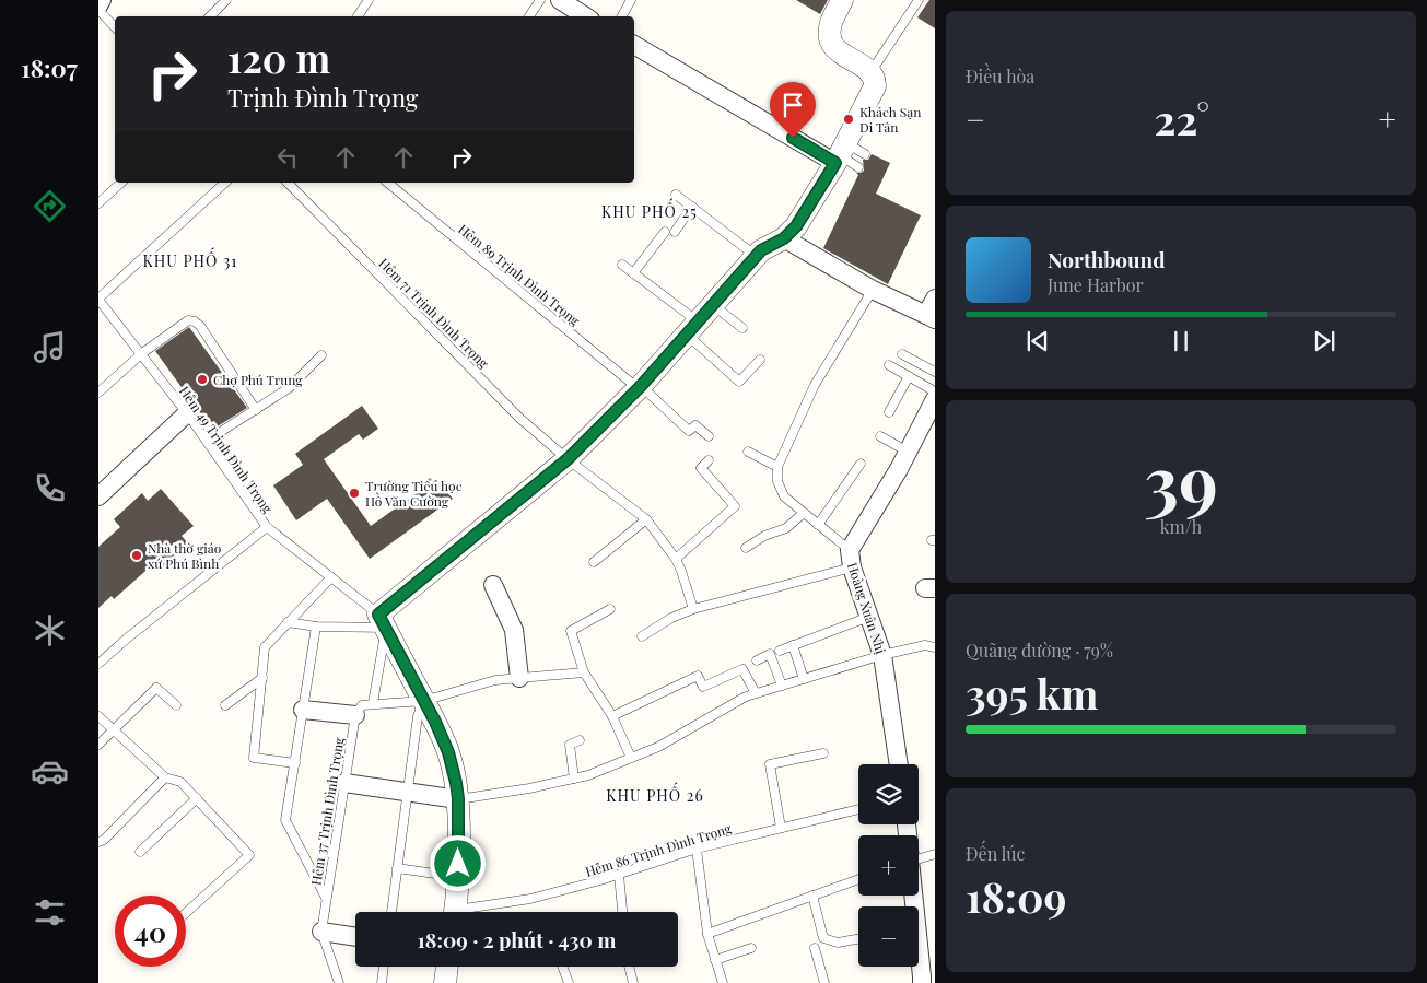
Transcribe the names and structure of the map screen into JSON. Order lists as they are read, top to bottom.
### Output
{
  "streets": {
    "street": ["Hoàng Xuân Nhị"],
    "lane": [
      "Hẻm 89 Trịnh Đình Trọng",
      "Hẻm 71 Trịnh Đình Trọng",
      "Hẻm 49 Trịnh Đình Trọng",
      "Hẻm 37 Trịnh Đình Trọng",
      "Hẻm 86 Trịnh Đình Trọng"
    ]
  },
  "districts": ["KHU PHỐ 25", "KHU PHỐ 31", "KHU PHỐ 26"],
  "places": [
    "Khách Sạn Di Tân",
    "Chợ Phú Trung",
    "Trường Tiểu học Hồ Văn Cường",
    "Nhà thờ giáo xứ Phú Bình"
  ],
  "page": {
    "tabs": "18:07",
    "tile": [
      "Điều hòa",
      ["39", "km/h"],
      ["Quãng đường · 79%", "395 km"],
      ["Đến lúc", "18:09"]
    ],
    "turn": ["120 m", "Trịnh Đình Trọng"],
    "heat": ["−", "22°", "+"],
    "song": ["Northbound", "June Harbor"],
    "map_buttons": ["+", "−"],
    "limit": "40",
    "trip": "18:09 · 2 phút · 430 m"
  }
}
